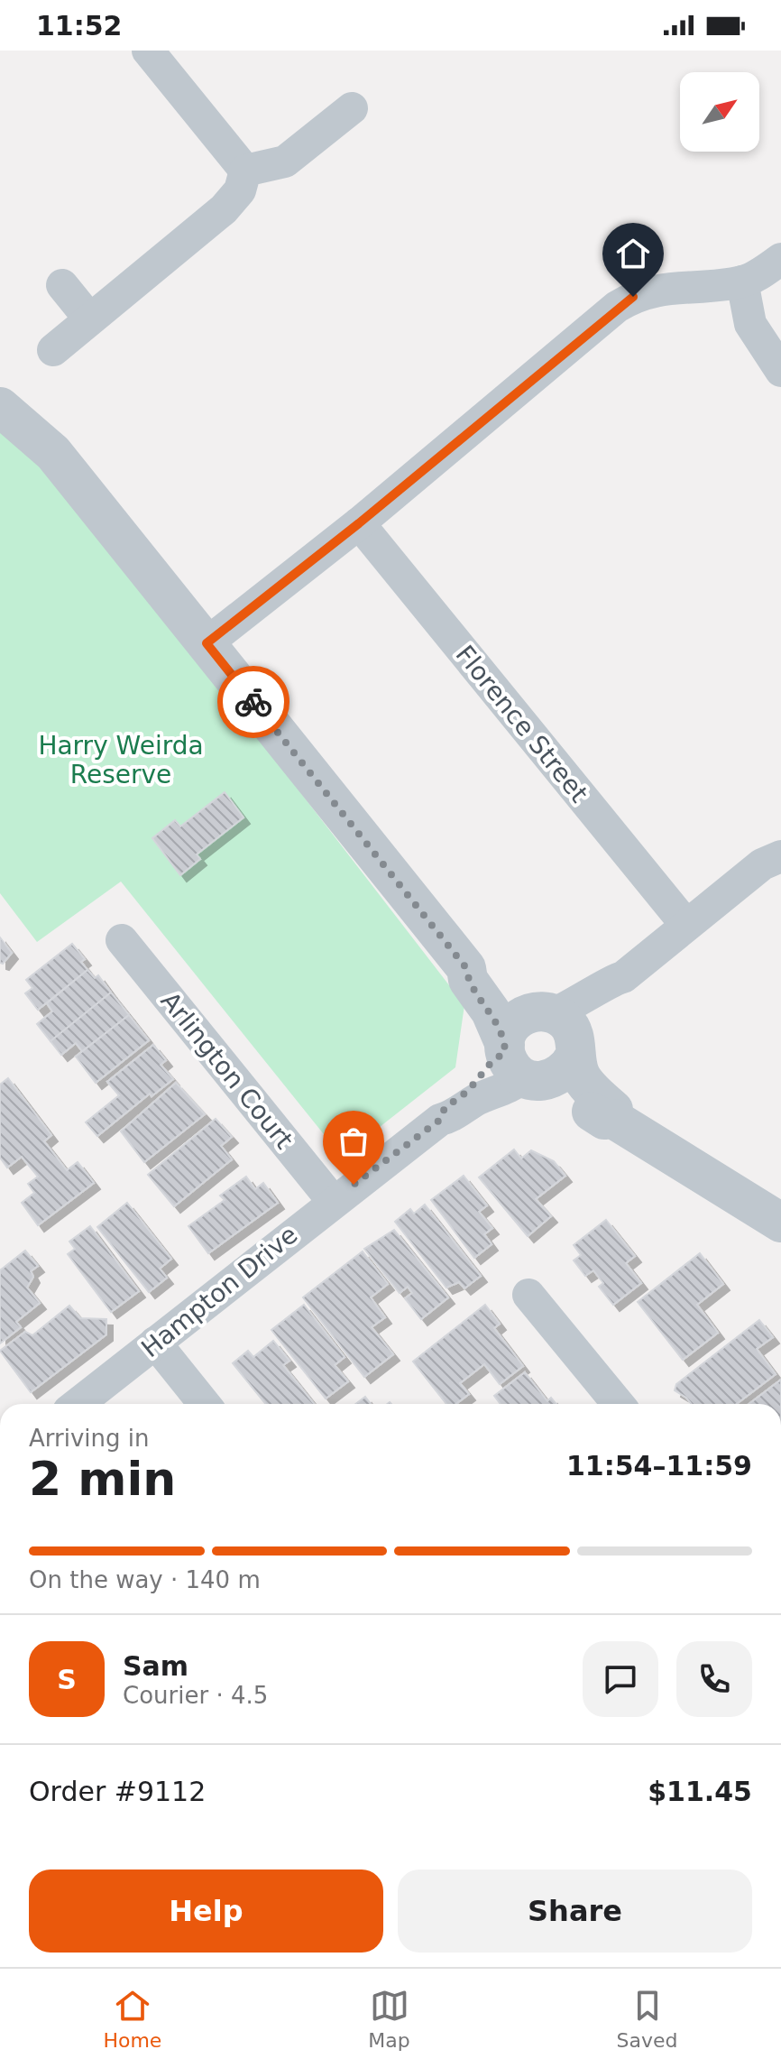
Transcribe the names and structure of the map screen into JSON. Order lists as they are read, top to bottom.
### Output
{
  "streets": {
    "street": ["Florence Street", "Arlington Court", "Hampton Drive"]
  },
  "crossings": [
    ["Arlington Court", "Hampton Drive"]
  ],
  "parks": ["Harry Weirda Reserve"],
  "north": "top right",
  "page": {
    "status": "11:52",
    "heading": ["2 min", "Arriving in", "11:54–11:59"],
    "panel": [
      "Sam",
      "Courier · 4.5",
      "Order #9112",
      "$11.45"
    ],
    "bar": "On the way · 140 m",
    "round": "S",
    "buttons": ["Help", "Share"],
    "tabs": ["Home", "Map", "Saved"]
  }
}
